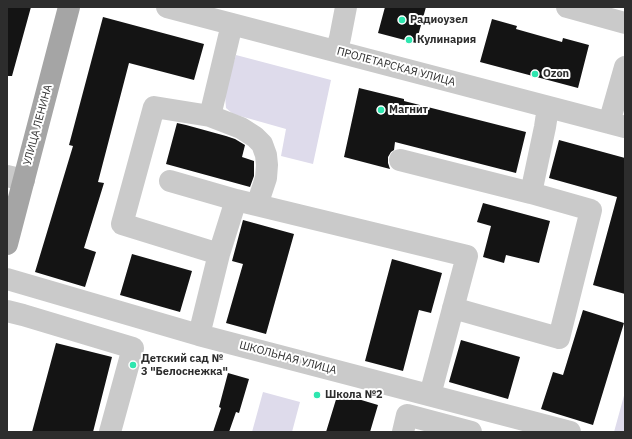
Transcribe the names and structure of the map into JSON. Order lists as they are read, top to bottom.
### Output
{
  "streets": {
    "main road": ["УЛИЦА ЛЕНИНА"],
    "street": ["ПРОЛЕТАРСКАЯ УЛИЦА", "ШКОЛЬНАЯ УЛИЦА"]
  },
  "places": [
    "Радиоузел",
    "Кулинария",
    "Ozon",
    "Магнит",
    "Детский сад № 3 \"Белоснежка\"",
    "Школа №2"
  ]
}
